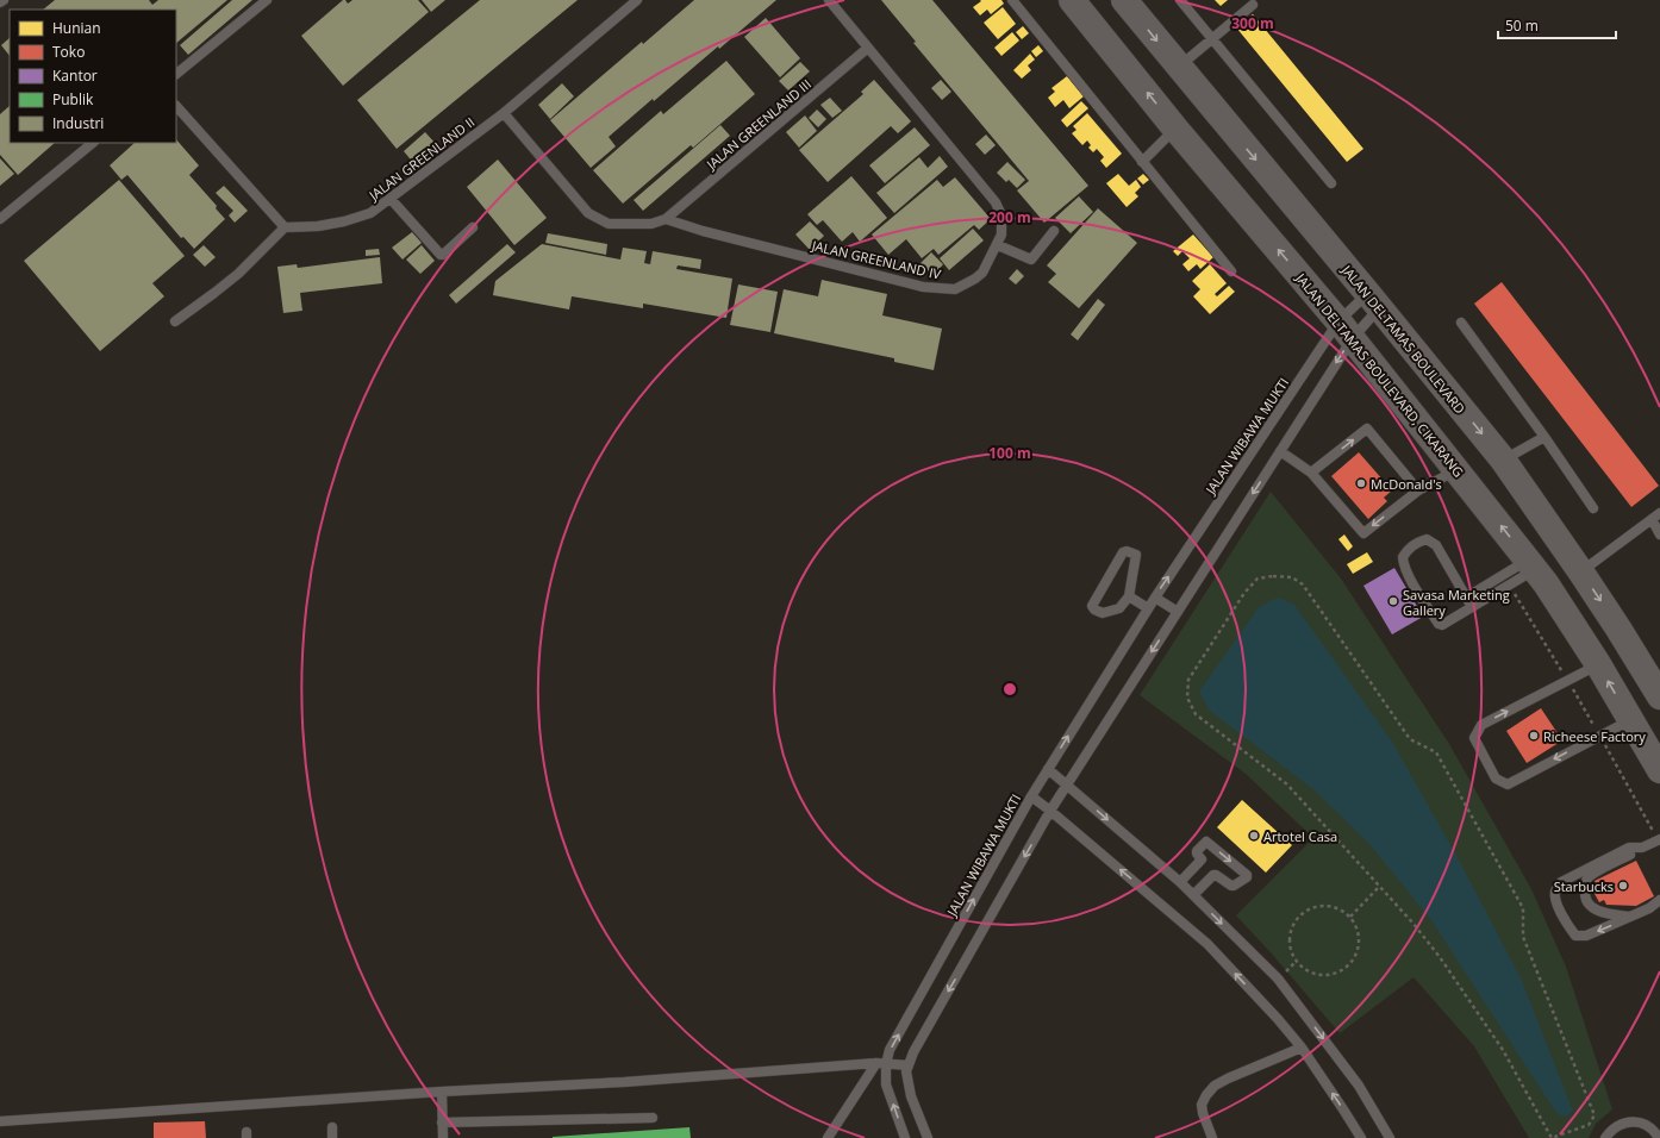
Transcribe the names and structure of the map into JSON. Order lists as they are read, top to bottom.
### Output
{
  "streets": {
    "street": ["JALAN DELTAMAS BOULEVARD", "JALAN DELTAMAS BOULEVARD, CIKARANG"],
    "lane": [
      "JALAN GREENLAND III",
      "JALAN GREENLAND II",
      "JALAN GREENLAND IV",
      "JALAN WIBAWA MUKTI"
    ]
  },
  "crossings": [
    ["JALAN GREENLAND III", "JALAN GREENLAND IV"],
    ["JALAN GREENLAND II", "JALAN GREENLAND IV"],
    ["JALAN DELTAMAS BOULEVARD", "JALAN WIBAWA MUKTI"],
    ["JALAN DELTAMAS BOULEVARD, CIKARANG", "JALAN WIBAWA MUKTI"]
  ],
  "one_way": ["JALAN DELTAMAS BOULEVARD", "JALAN DELTAMAS BOULEVARD, CIKARANG"],
  "places": [
    "McDonald's",
    "Savasa Marketing Gallery",
    "Richeese Factory",
    "Artotel Casa",
    "Starbucks"
  ],
  "legend": [
    "Hunian",
    "Toko",
    "Kantor",
    "Publik",
    "Industri"
  ],
  "scale_bar": "50 m",
  "rings": ["300 m", "200 m", "100 m"]
}
